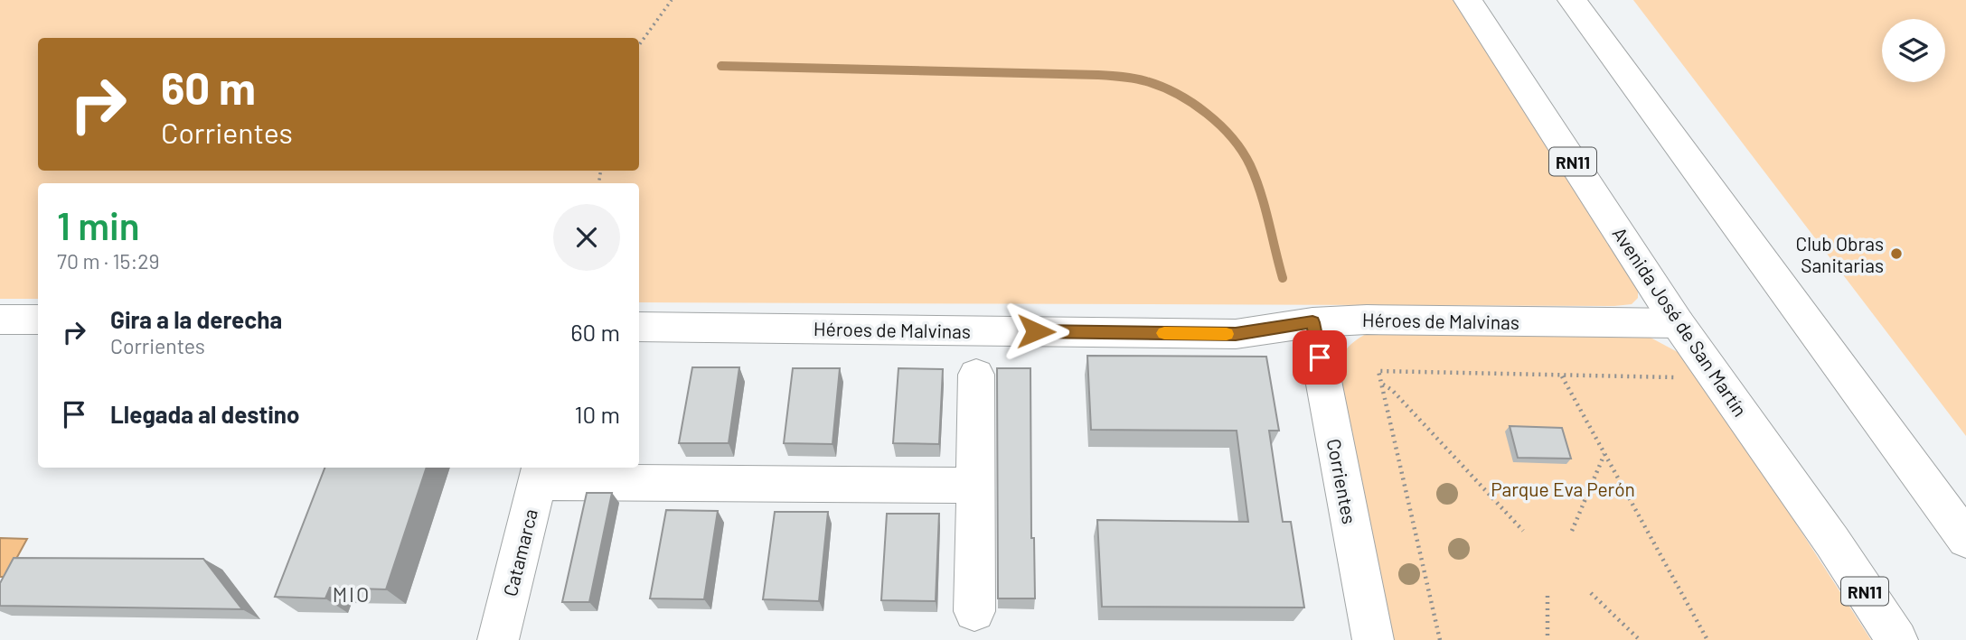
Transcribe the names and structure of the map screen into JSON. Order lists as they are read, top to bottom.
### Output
{
  "streets": {
    "street": [
      "RN11",
      "Héroes de Malvinas",
      "Avenida José de San Martín",
      "Corrientes",
      "Catamarca"
    ]
  },
  "crossings": [
    ["Héroes de Malvinas", "Avenida José de San Martín"],
    ["Héroes de Malvinas", "Corrientes"]
  ],
  "districts": ["MIO"],
  "parks": ["Parque Eva Perón"],
  "places": ["Club Obras Sanitarias"],
  "page": {
    "turn": ["60 m", "Corrientes"],
    "heading": ["1 min", "70 m · 15:29"],
    "list": [
      {
        "name": "Gira a la derecha",
        "note": "Corrientes",
        "value": "60 m"
      },
      {
        "name": "Llegada al destino",
        "value": "10 m"
      }
    ]
  }
}
